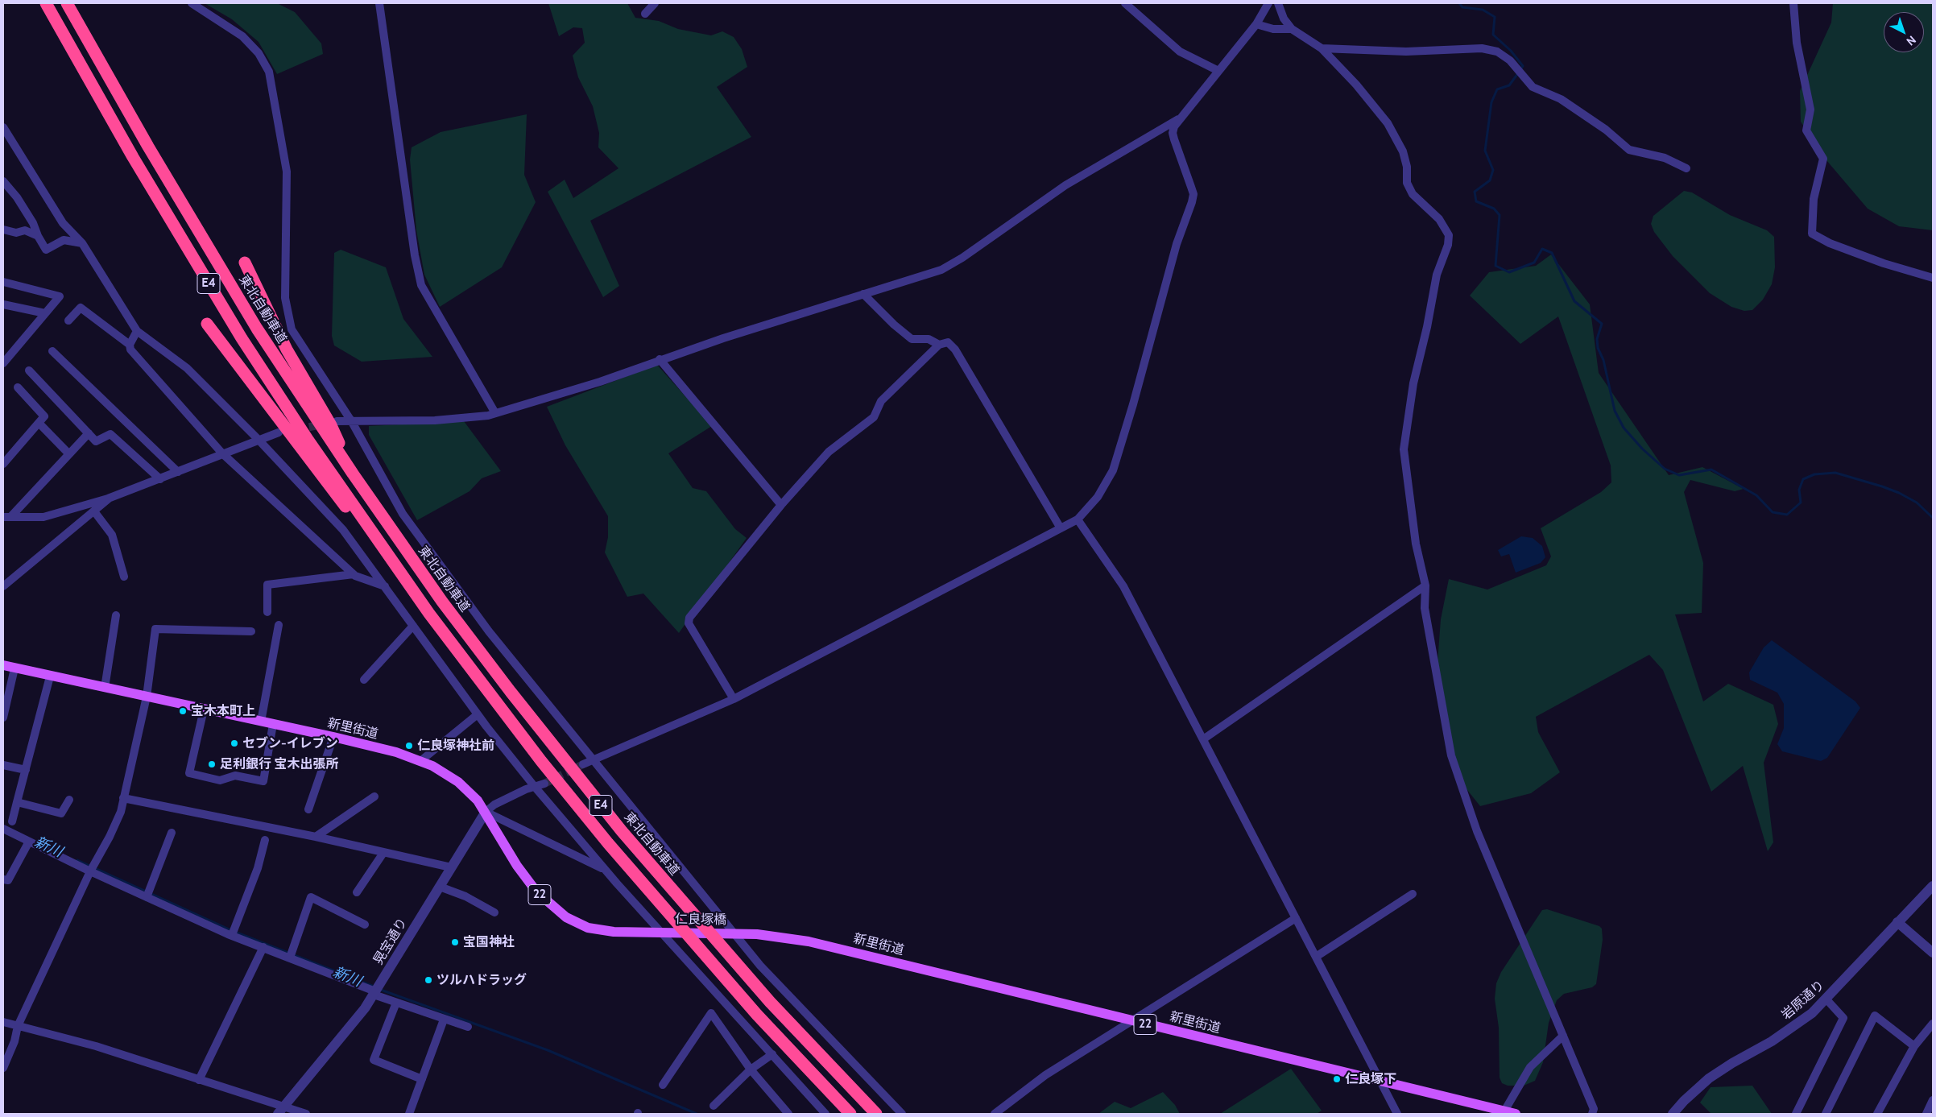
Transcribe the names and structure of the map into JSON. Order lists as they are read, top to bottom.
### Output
{
  "streets": {
    "highway": ["E4", "東北自動車道"],
    "main road": ["新里街道", "22", "仁良塚橋"],
    "street": ["晃宝通り", "岩原通り"]
  },
  "crossings": [
    ["新里街道", "仁良塚橋"],
    ["新里街道", "晃宝通り"]
  ],
  "water": ["新川"],
  "places": [
    "宝木本町上",
    "セブン-イレブン",
    "仁良塚神社前",
    "足利銀行 宝木出張所",
    "宝国神社",
    "ツルハドラッグ",
    "仁良塚下"
  ],
  "north": "bottom right"
}
